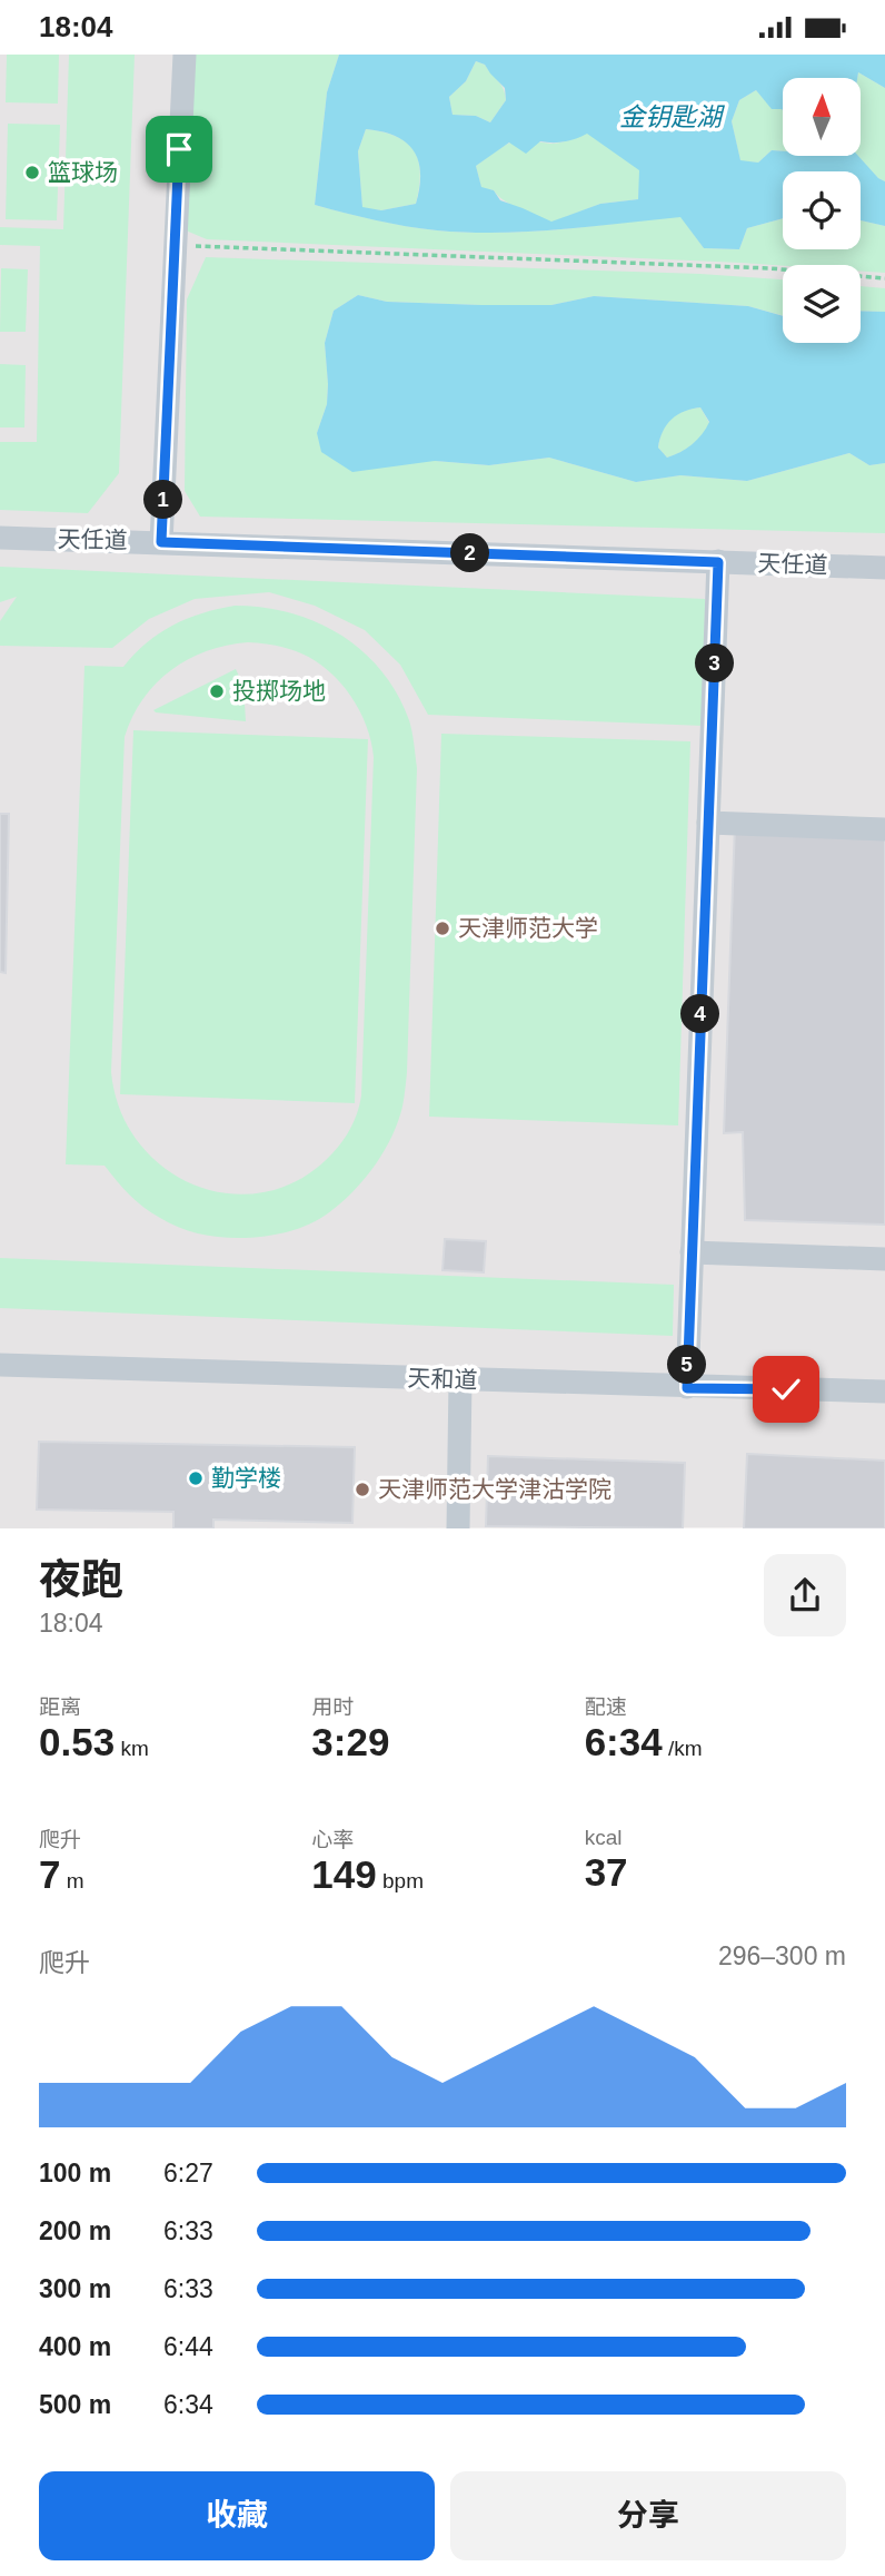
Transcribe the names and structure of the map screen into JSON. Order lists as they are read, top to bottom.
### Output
{
  "streets": {
    "street": ["天任道", "天和道"]
  },
  "water": ["金钥匙湖"],
  "places": [
    "篮球场",
    "投掷场地",
    "天津师范大学",
    "勤学楼",
    "天津师范大学津沽学院"
  ],
  "north": "top",
  "page": {
    "status": "18:04",
    "pins": [
      "1",
      "2",
      "3",
      "4",
      "5"
    ],
    "heading": ["夜跑", "18:04"],
    "stats": [
      ["距离", "0.53 km"],
      ["用时", "3:29"],
      ["配速", "6:34 /km"],
      ["爬升", "7 m"],
      ["心率", "149 bpm"],
      ["kcal", "37"]
    ],
    "chart": ["爬升", "296–300 m"],
    "list": [
      {
        "name": "100 m",
        "note": "6:27"
      },
      {
        "name": "200 m",
        "note": "6:33"
      },
      {
        "name": "300 m",
        "note": "6:33"
      },
      {
        "name": "400 m",
        "note": "6:44"
      },
      {
        "name": "500 m",
        "note": "6:34"
      }
    ],
    "buttons": ["收藏", "分享"]
  }
}
